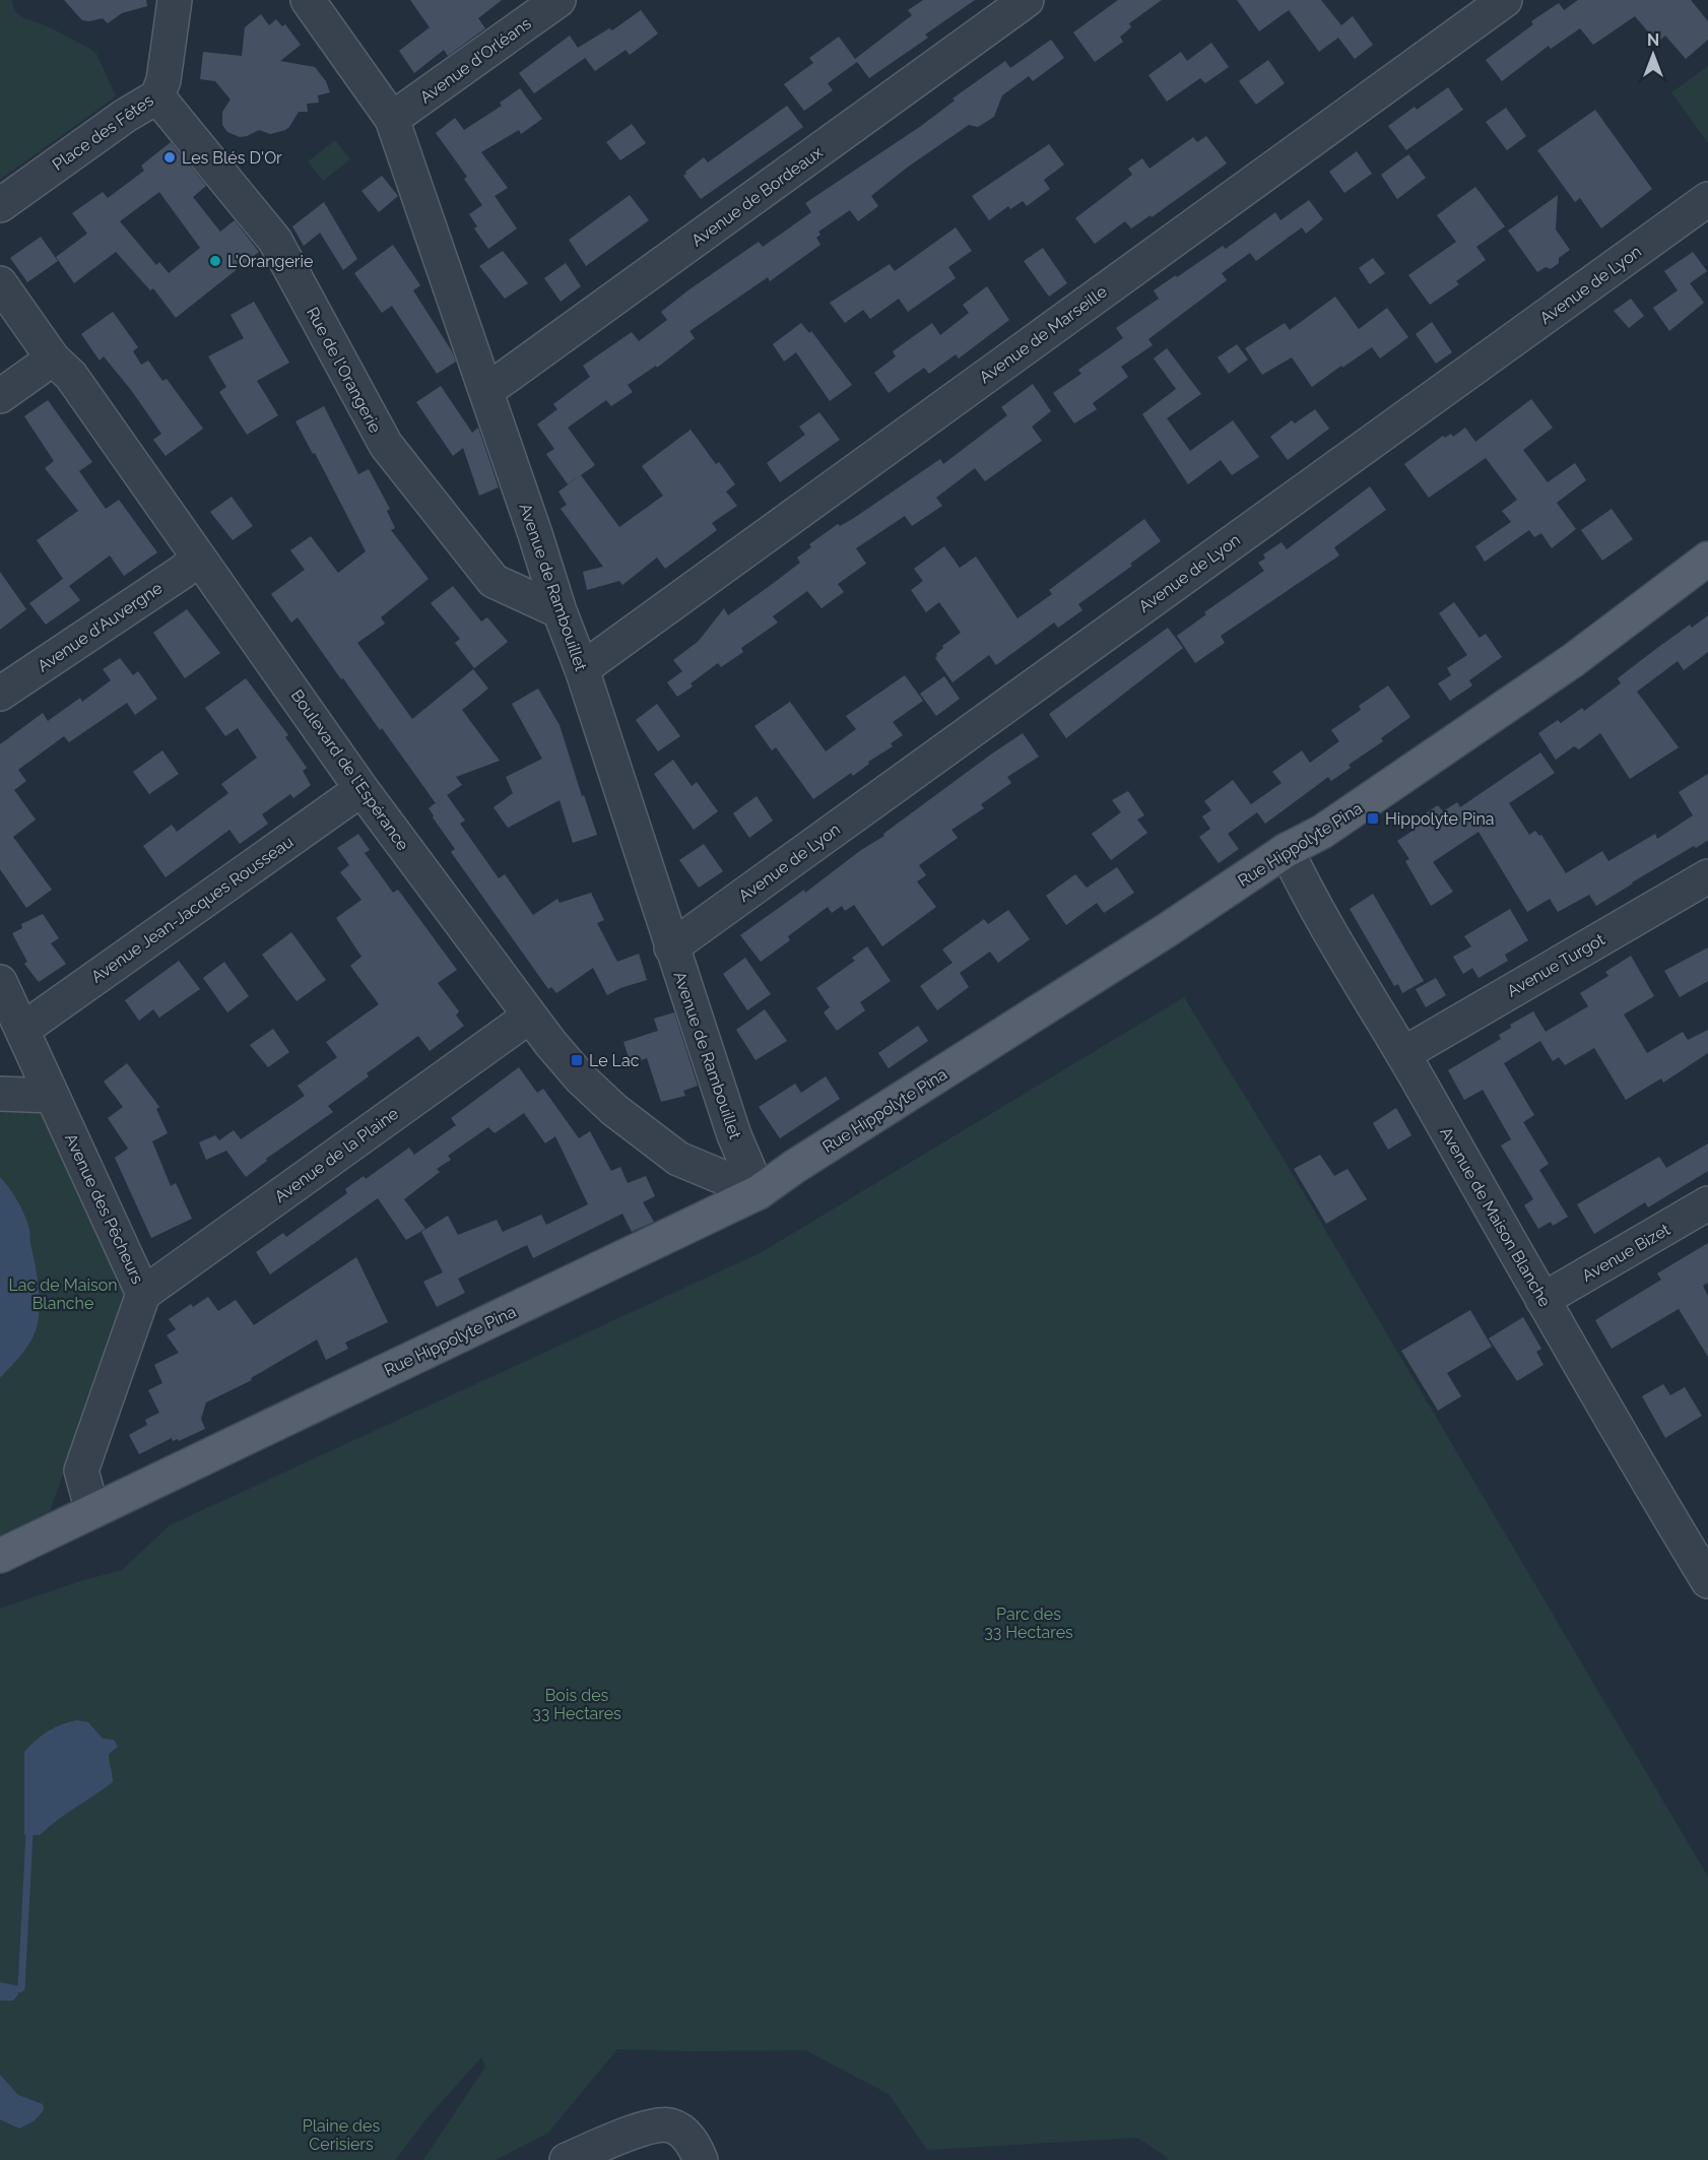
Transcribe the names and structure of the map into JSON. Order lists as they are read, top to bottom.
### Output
{
  "streets": {
    "main road": ["Rue Hippolyte Pina"],
    "street": [
      "Avenue d'Orléans",
      "Place des Fêtes",
      "Avenue de Bordeaux",
      "Avenue de Lyon",
      "Avenue de Marseille",
      "Rue de l'Orangerie",
      "Avenue de Rambouillet",
      "Avenue d'Auvergne",
      "Boulevard de l'Espérance",
      "Avenue Jean-Jacques Rousseau",
      "Avenue Turgot",
      "Avenue de la Plaine",
      "Avenue des Pêcheurs",
      "Avenue de Maison Blanche",
      "Avenue Bizet"
    ]
  },
  "crossings": [
    ["Avenue d'Orléans", "Avenue de Rambouillet"],
    ["Place des Fêtes", "Rue de l'Orangerie"],
    ["Avenue de Bordeaux", "Avenue de Rambouillet"],
    ["Avenue de Lyon", "Avenue de Rambouillet"],
    ["Avenue de Marseille", "Avenue de Rambouillet"],
    ["Rue de l'Orangerie", "Avenue de Rambouillet"],
    ["Avenue de Rambouillet", "Boulevard de l'Espérance"],
    ["Avenue de Rambouillet", "Rue Hippolyte Pina"],
    ["Avenue d'Auvergne", "Boulevard de l'Espérance"],
    ["Boulevard de l'Espérance", "Rue Hippolyte Pina"],
    ["Boulevard de l'Espérance", "Avenue Jean-Jacques Rousseau"],
    ["Boulevard de l'Espérance", "Avenue de la Plaine"],
    ["Rue Hippolyte Pina", "Avenue des Pêcheurs"],
    ["Rue Hippolyte Pina", "Avenue de Maison Blanche"],
    ["Avenue Jean-Jacques Rousseau", "Avenue des Pêcheurs"],
    ["Avenue Turgot", "Avenue de Maison Blanche"],
    ["Avenue de la Plaine", "Avenue des Pêcheurs"],
    ["Avenue de Maison Blanche", "Avenue Bizet"]
  ],
  "parks": [
    "Lac de Maison Blanche",
    "Parc des 33 Hectares",
    "Bois des 33 Hectares",
    "Plaine des Cerisiers"
  ],
  "places": {
    "other": ["Les Blés D'Or", "L'Orangerie"],
    "transit": ["Hippolyte Pina", "Le Lac"]
  },
  "north": "top"
}
